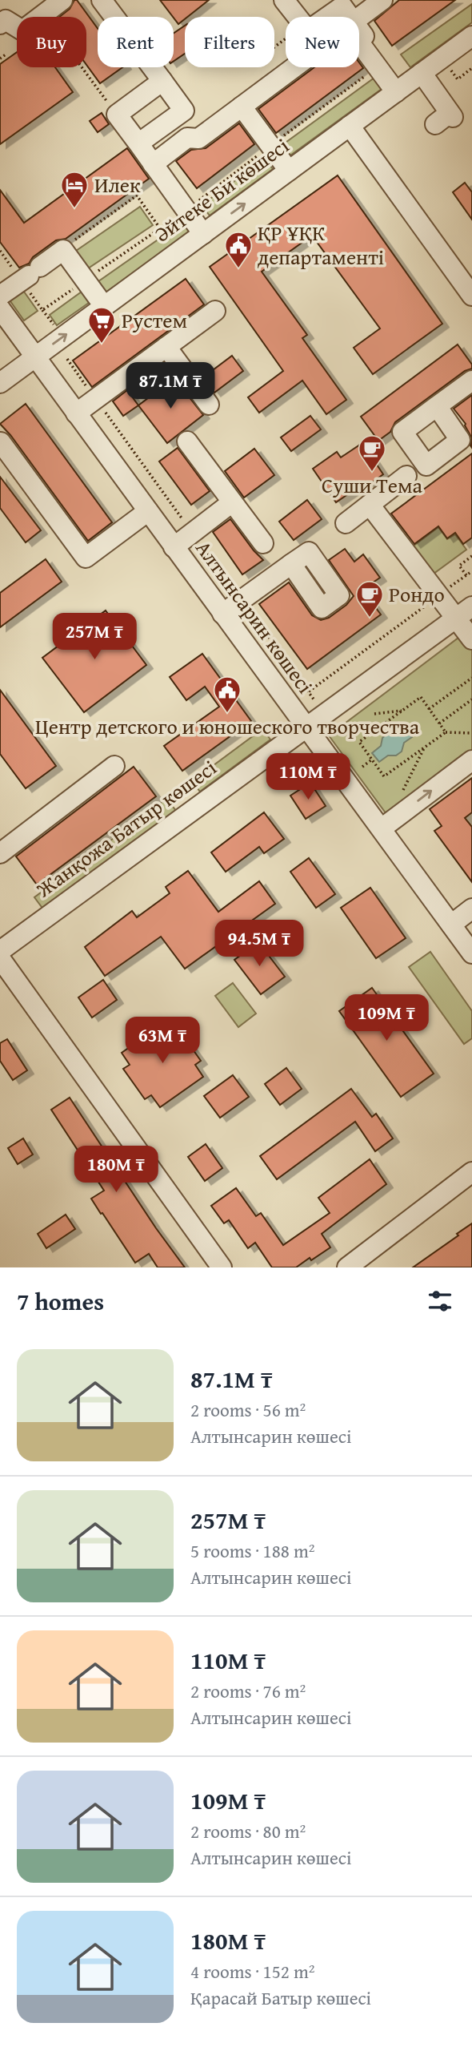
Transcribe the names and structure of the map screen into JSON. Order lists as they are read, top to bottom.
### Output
{
  "streets": {
    "street": ["Әйтеке Би көшесі", "Алтынсарин көшесі", "Жанқожа Батыр көшесі"]
  },
  "crossings": [
    ["Әйтеке Би көшесі", "Алтынсарин көшесі"],
    ["Алтынсарин көшесі", "Жанқожа Батыр көшесі"]
  ],
  "places": {
    "hotel": ["Илек"],
    "public building": ["ҚР ҰҚК департаменті", "Центр детского и юношеского творчества"],
    "supermarket": ["Рустем"],
    "cafe": ["Суши Тема", "Рондо"]
  },
  "page": {
    "chip": [
      "Buy",
      "Rent",
      "Filters",
      "New"
    ],
    "price": [
      "87.1M ₸",
      "257M ₸",
      "110M ₸",
      "94.5M ₸",
      "109M ₸",
      "63M ₸",
      "180M ₸"
    ],
    "heading": "7 homes",
    "list": [
      {
        "name": "87.1M ₸",
        "note": "2 rooms · 56 m² · Алтынсарин көшесі"
      },
      {
        "name": "257M ₸",
        "note": "5 rooms · 188 m² · Алтынсарин көшесі"
      },
      {
        "name": "110M ₸",
        "note": "2 rooms · 76 m² · Алтынсарин көшесі"
      },
      {
        "name": "109M ₸",
        "note": "2 rooms · 80 m² · Алтынсарин көшесі"
      },
      {
        "name": "180M ₸",
        "note": "4 rooms · 152 m² · Қарасай Батыр көшесі"
      }
    ]
  }
}
